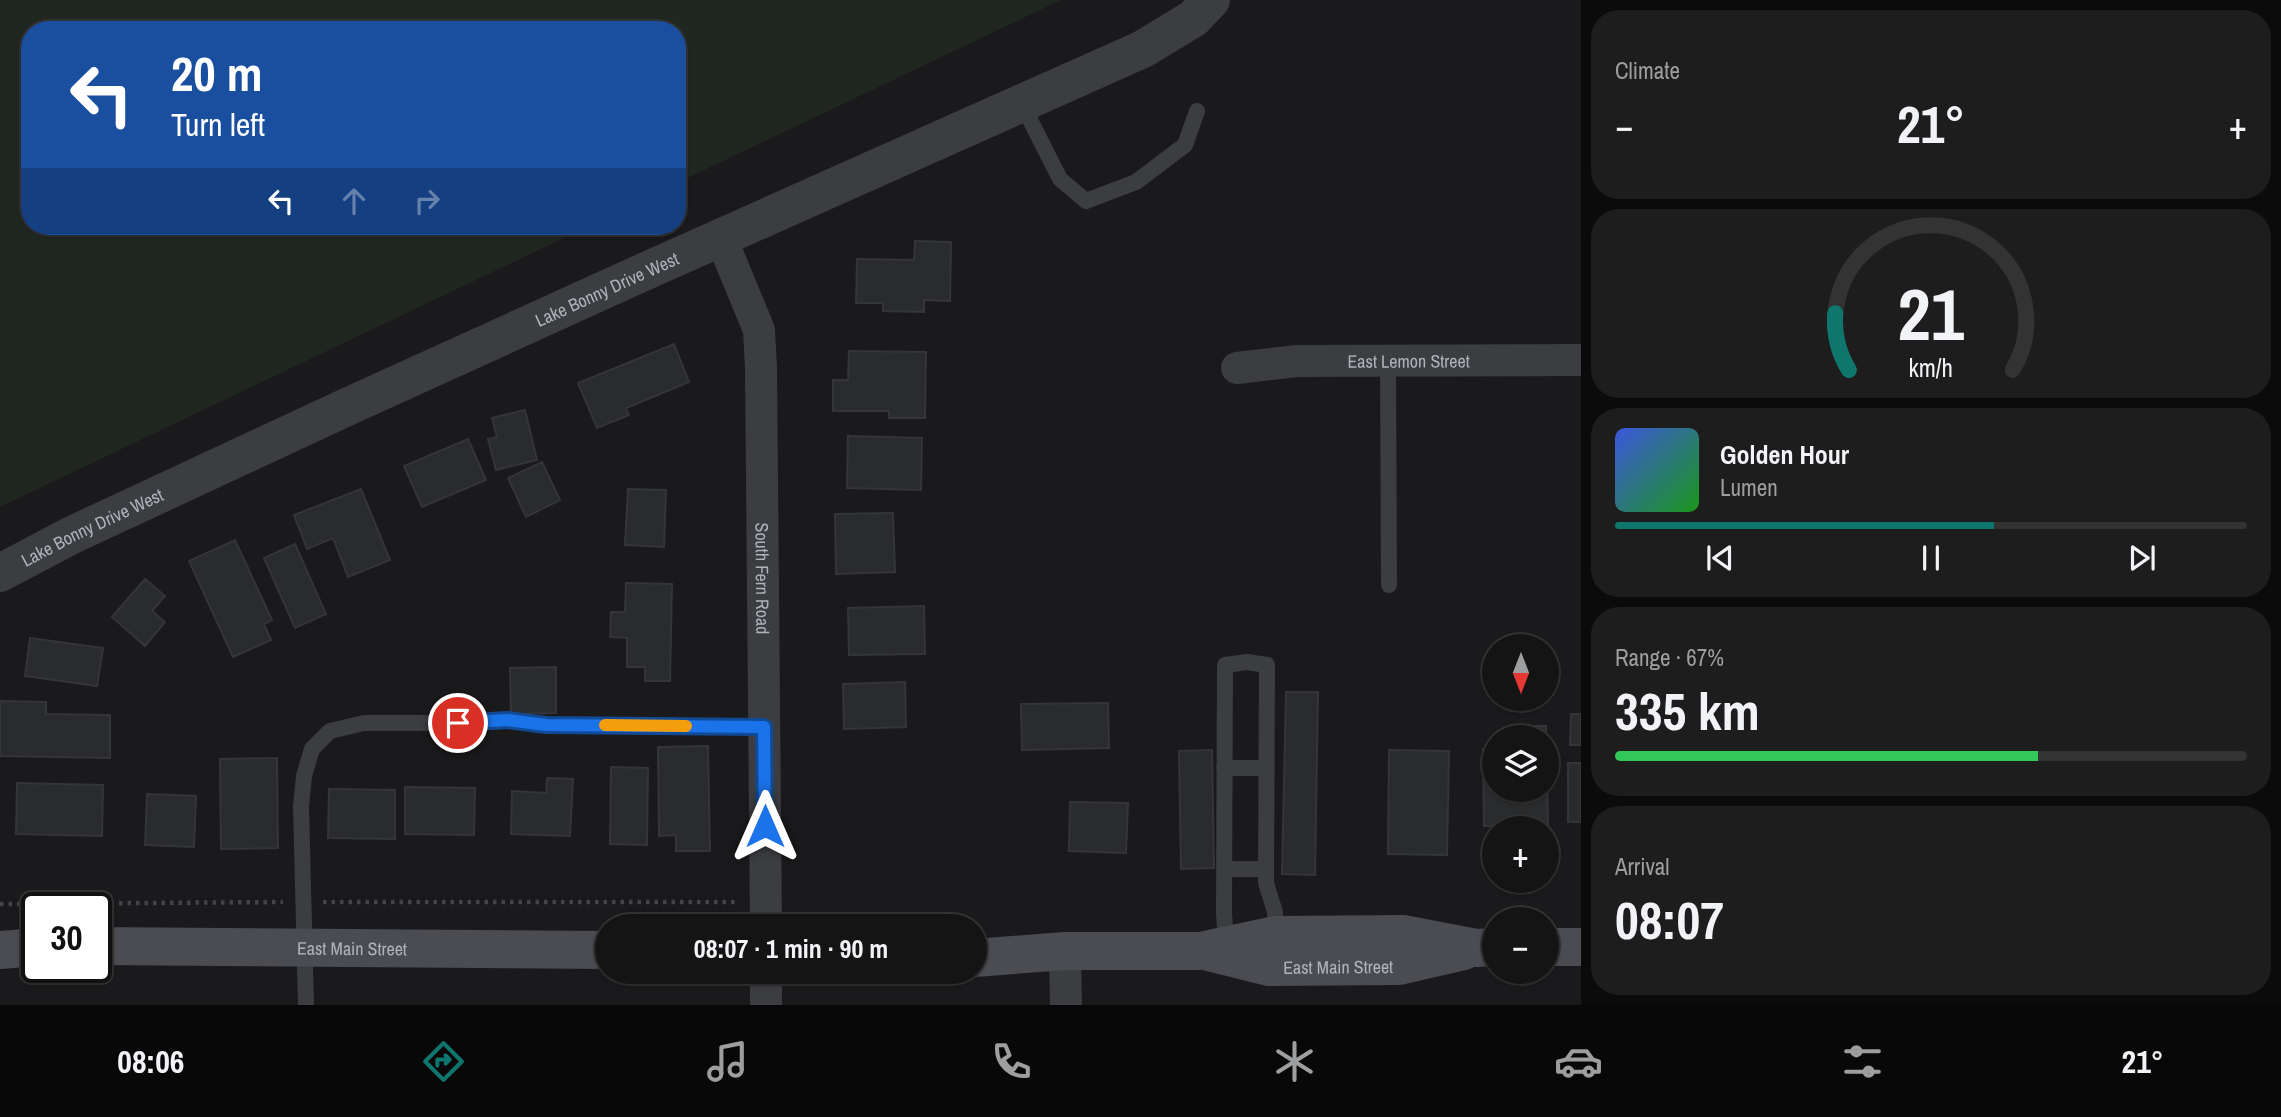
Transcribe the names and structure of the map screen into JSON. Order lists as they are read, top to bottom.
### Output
{
  "streets": {
    "main road": ["East Main Street"],
    "street": ["Lake Bonny Drive West", "East Lemon Street", "South Fern Road"]
  },
  "crossings": [
    ["Lake Bonny Drive West", "South Fern Road"]
  ],
  "north": "bottom",
  "page": {
    "tile": [
      "Climate",
      ["Range · 67%", "335 km"],
      ["Arrival", "08:07"]
    ],
    "turn": ["20 m", "Turn left"],
    "heat": ["−", "21°", "+"],
    "song": ["Golden Hour", "Lumen"],
    "map_buttons": ["+", "−"],
    "limit": "30",
    "trip": "08:07 · 1 min · 90 m",
    "tabs": ["08:06", "21°"],
    "gauge": ["21", "km/h"]
  }
}
